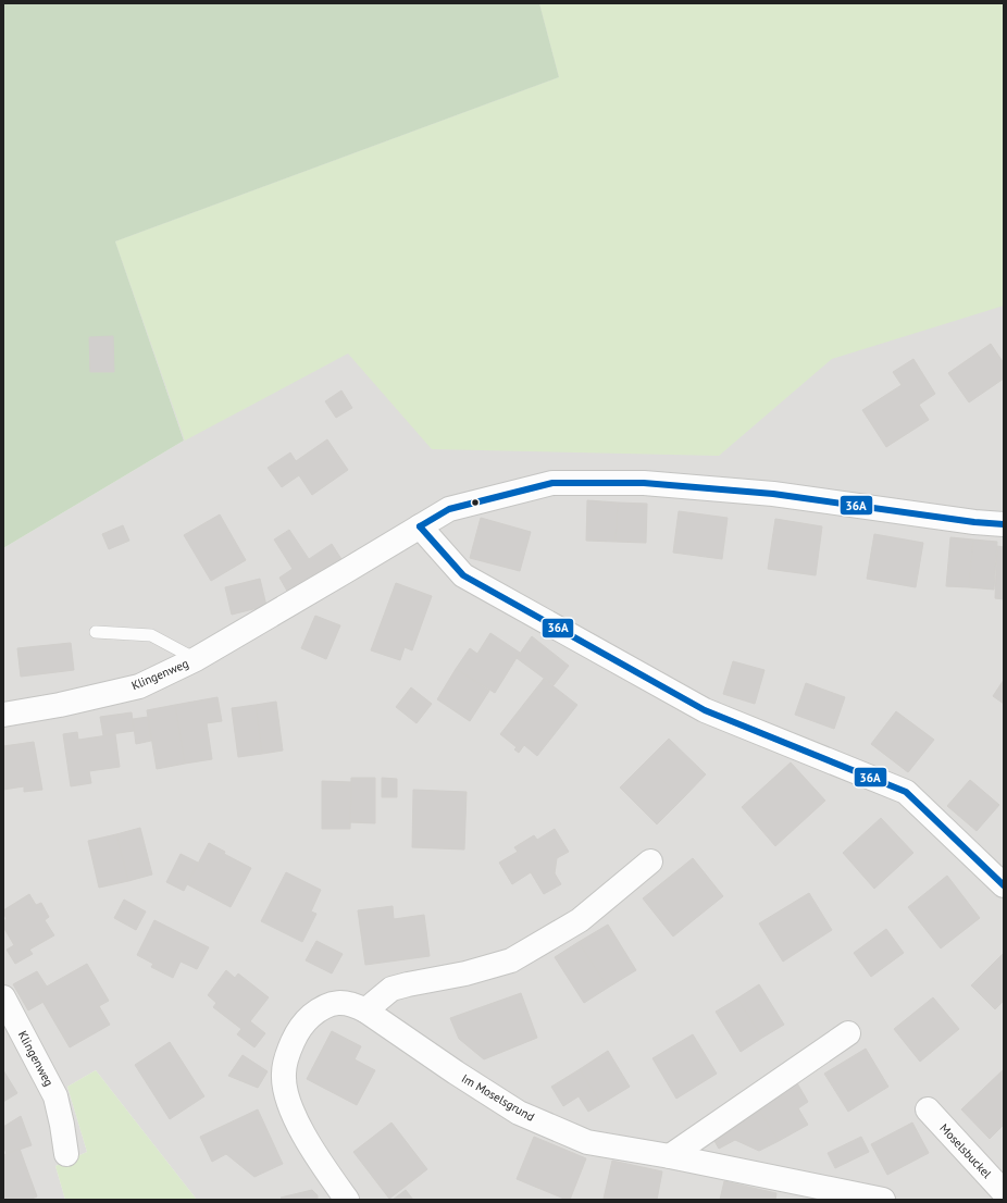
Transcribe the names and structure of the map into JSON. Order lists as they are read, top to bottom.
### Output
{
  "streets": {
    "street": ["Klingenweg", "Im Moselsgrund", "Moselsbuckel"]
  },
  "lines": ["transit line 36A"]
}
